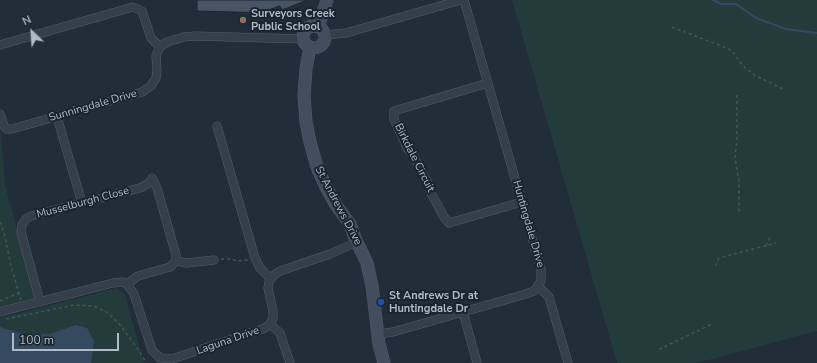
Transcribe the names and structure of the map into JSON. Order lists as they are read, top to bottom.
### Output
{
  "streets": {
    "street": [
      "Sunningdale Drive",
      "Birkdale Circuit",
      "Musselburgh Close",
      "St Andrews Drive",
      "Huntingdale Drive",
      "Laguna Drive"
    ]
  },
  "crossings": [
    ["Birkdale Circuit", "Huntingdale Drive"]
  ],
  "places": ["Surveyors Creek Public School", "St Andrews Dr at Huntingdale Dr"],
  "scale_bar": "100 m",
  "north": "top left"
}
